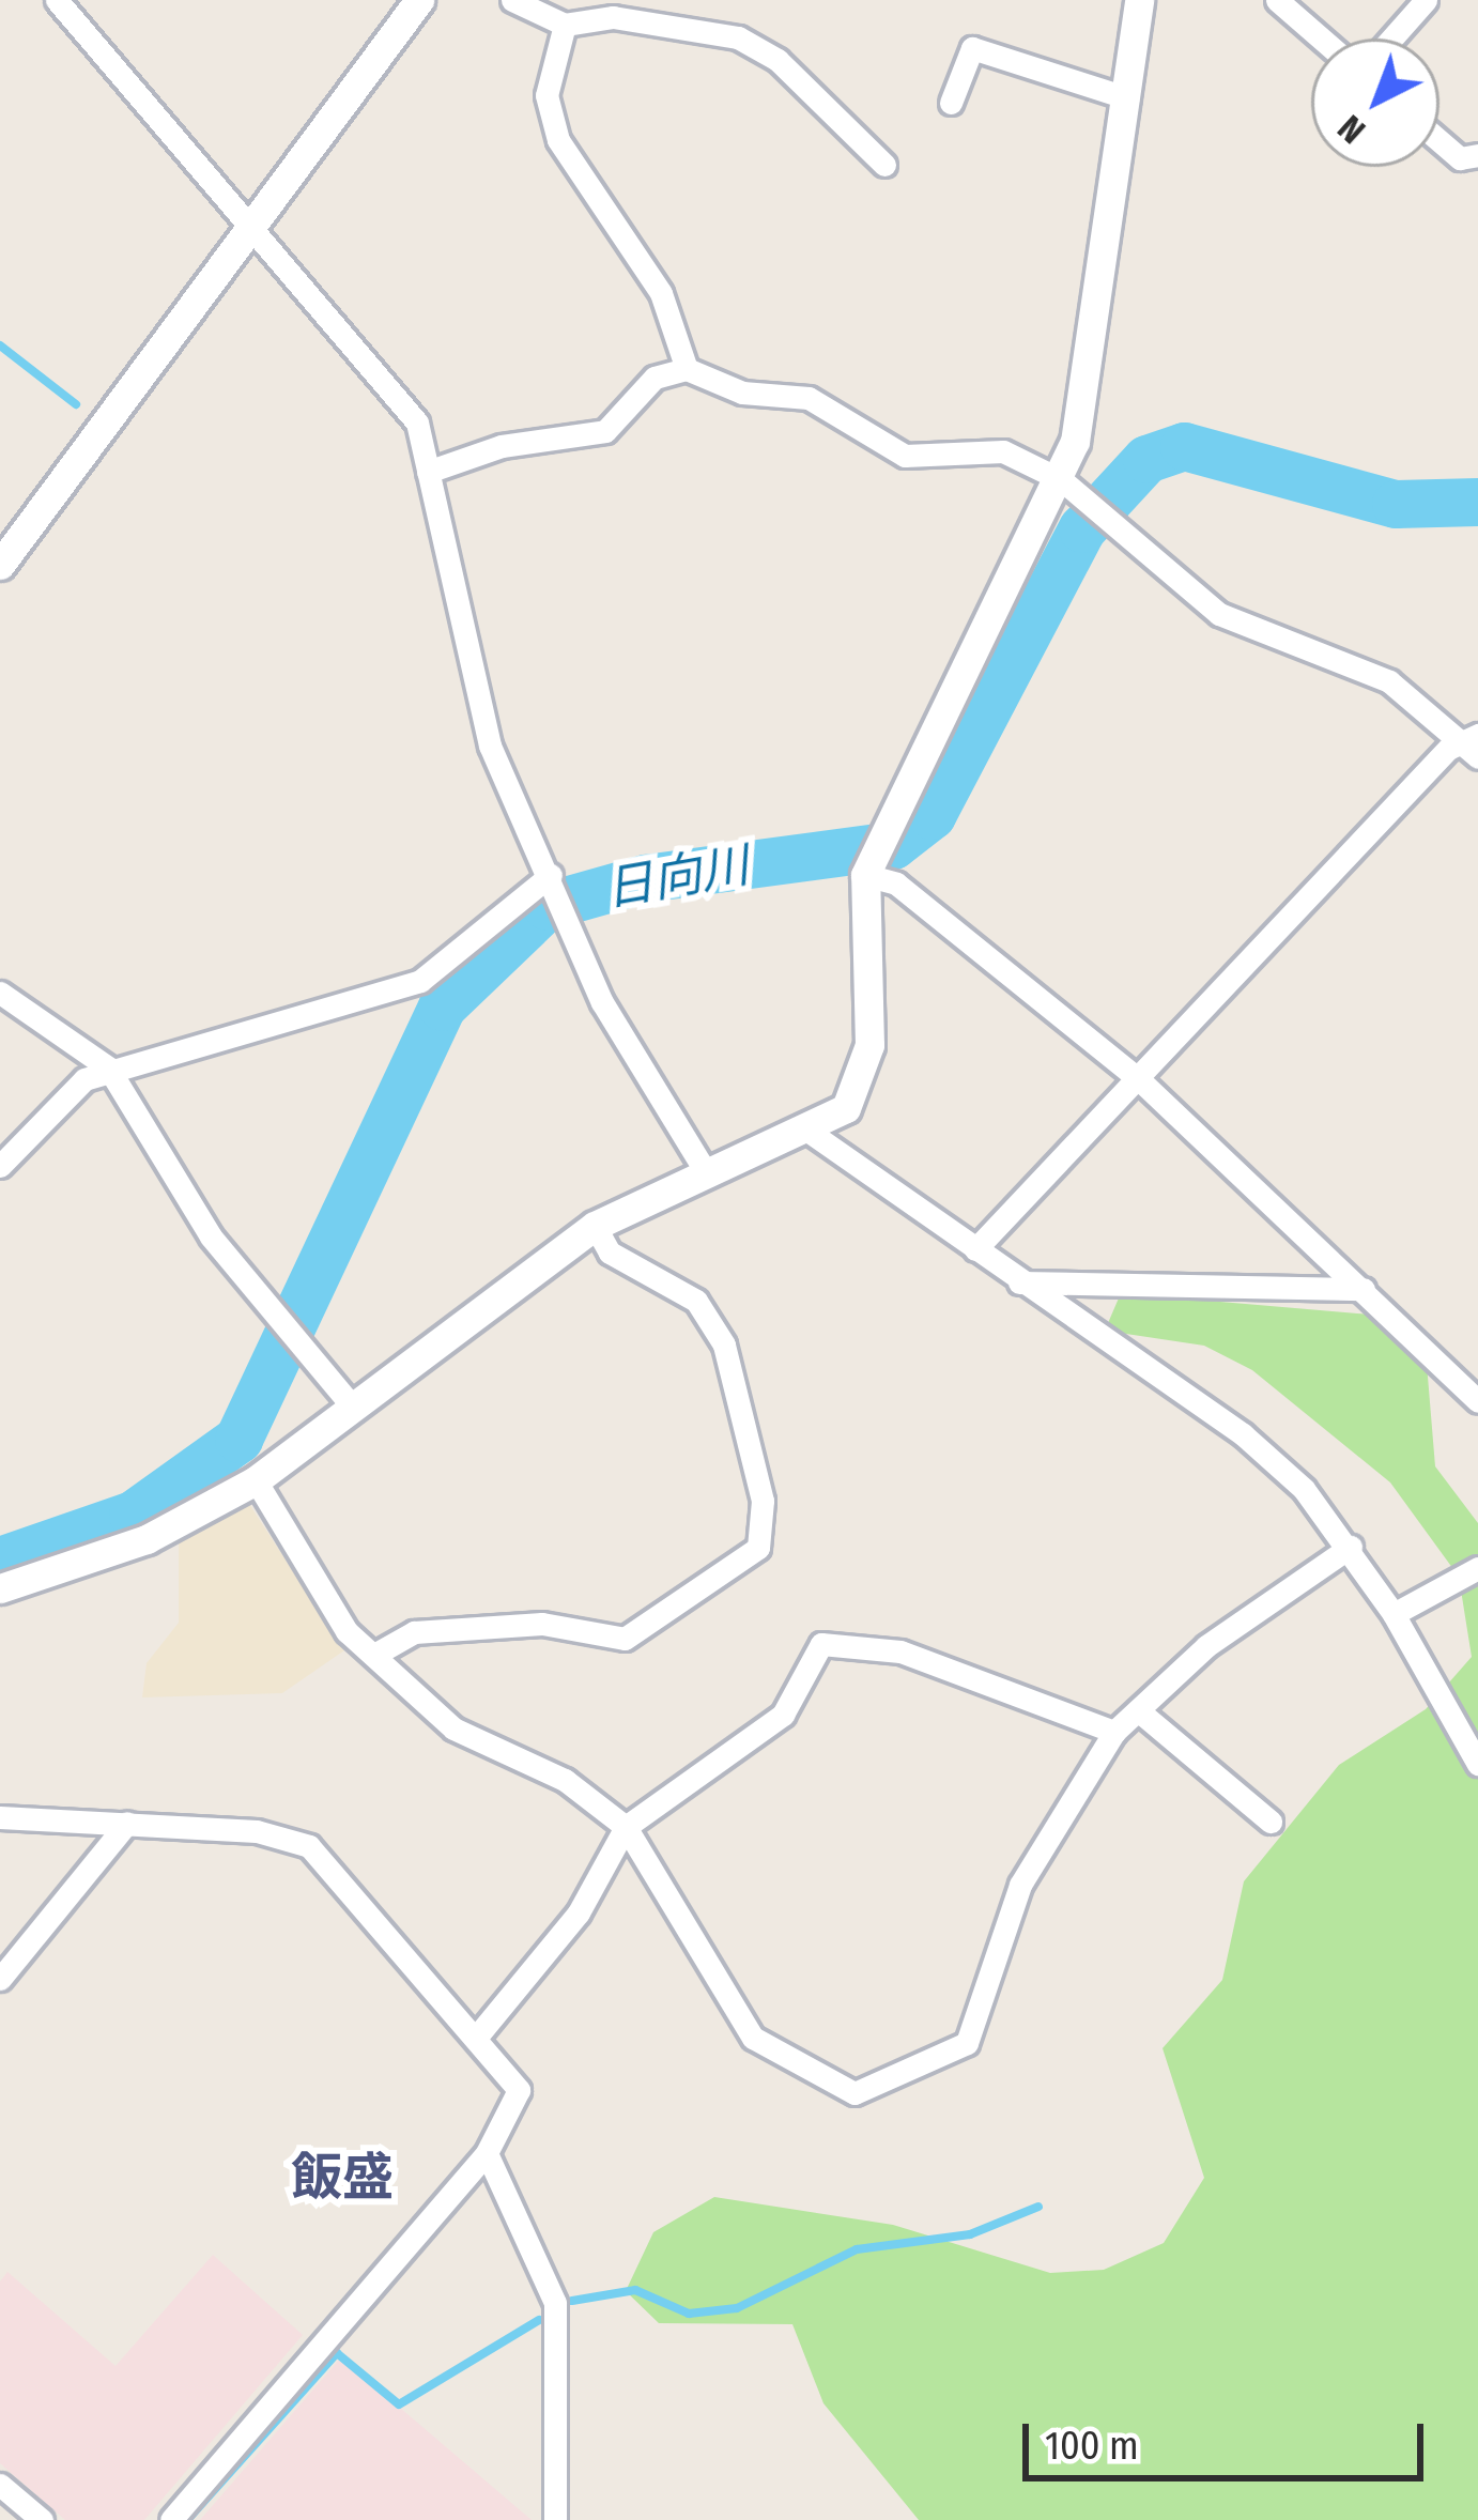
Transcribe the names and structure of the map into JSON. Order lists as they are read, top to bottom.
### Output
{
  "districts": ["飯盛"],
  "water": ["日向川"],
  "scale_bar": "100 m",
  "north": "bottom left"
}
